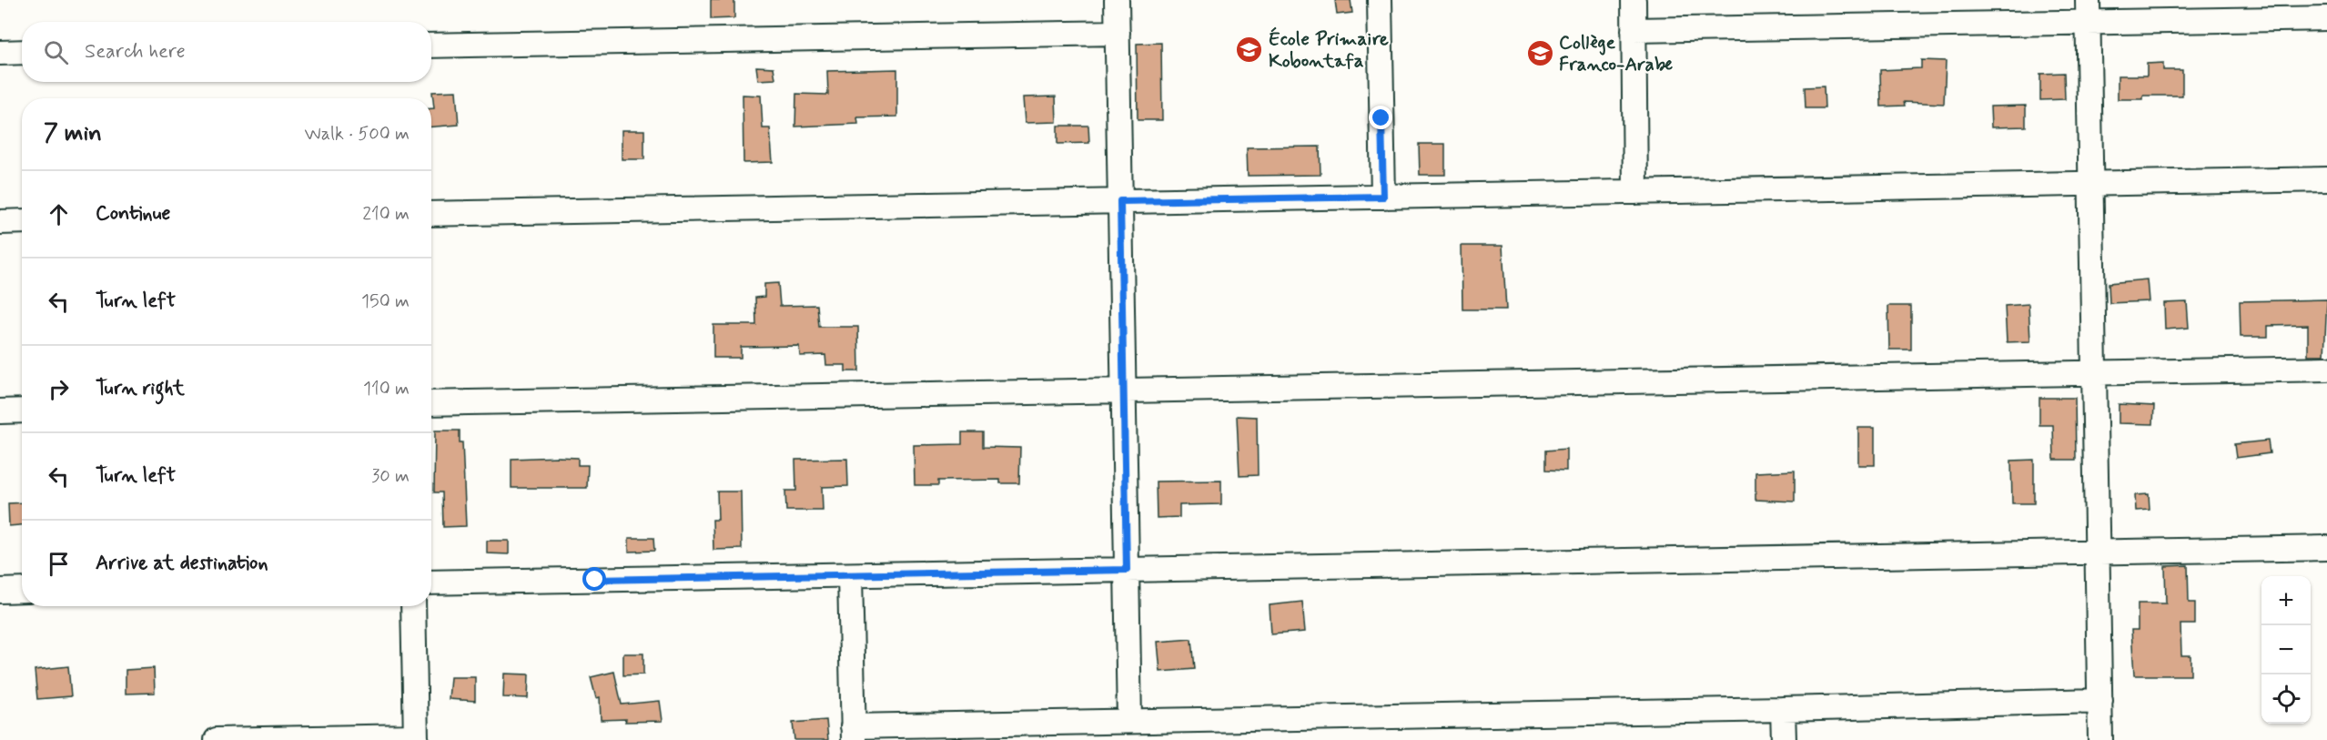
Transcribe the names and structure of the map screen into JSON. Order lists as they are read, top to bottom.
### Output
{
  "places": {
    "school or university": ["École Primaire Kobontafa", "Collège Franco-Arabe"]
  },
  "page": {
    "search": "Search here",
    "heading": ["7 min", "Walk · 500 m"],
    "list": [
      ["Continue", "210 m"],
      ["Turn left", "150 m"],
      ["Turn right", "110 m"],
      ["Turn left", "30 m"],
      "Arrive at destination"
    ],
    "map_buttons": ["+", "−"]
  }
}
